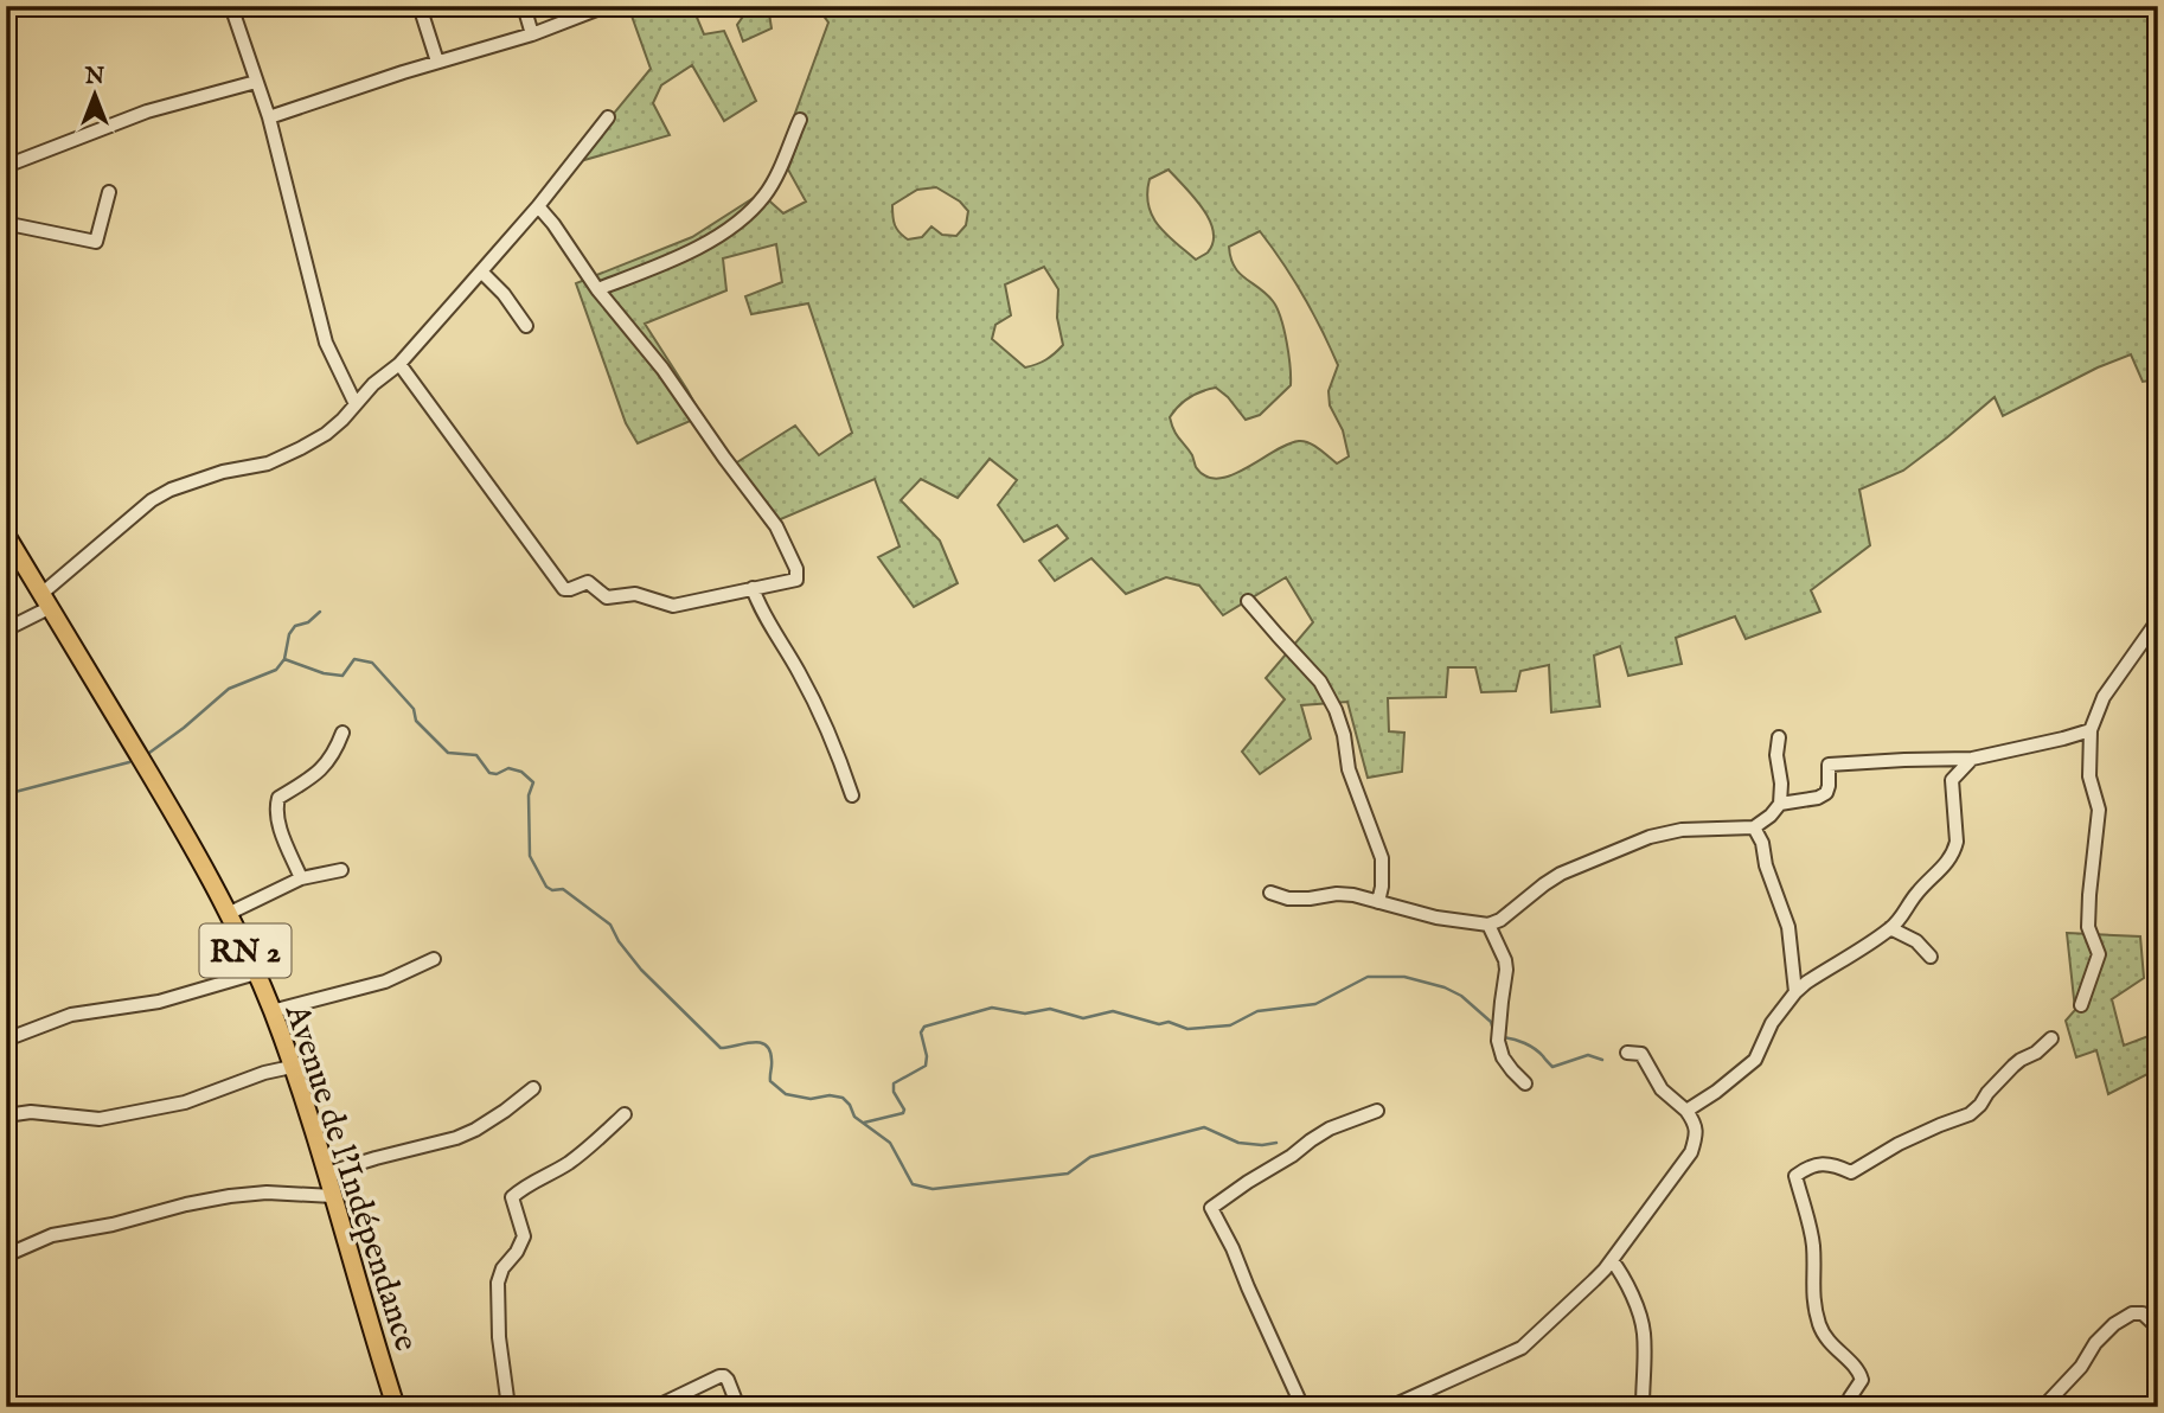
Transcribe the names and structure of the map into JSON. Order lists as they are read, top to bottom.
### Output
{
  "streets": {
    "main road": ["RN 2", "Avenue de l'Indépendance"]
  },
  "north": "top"
}
